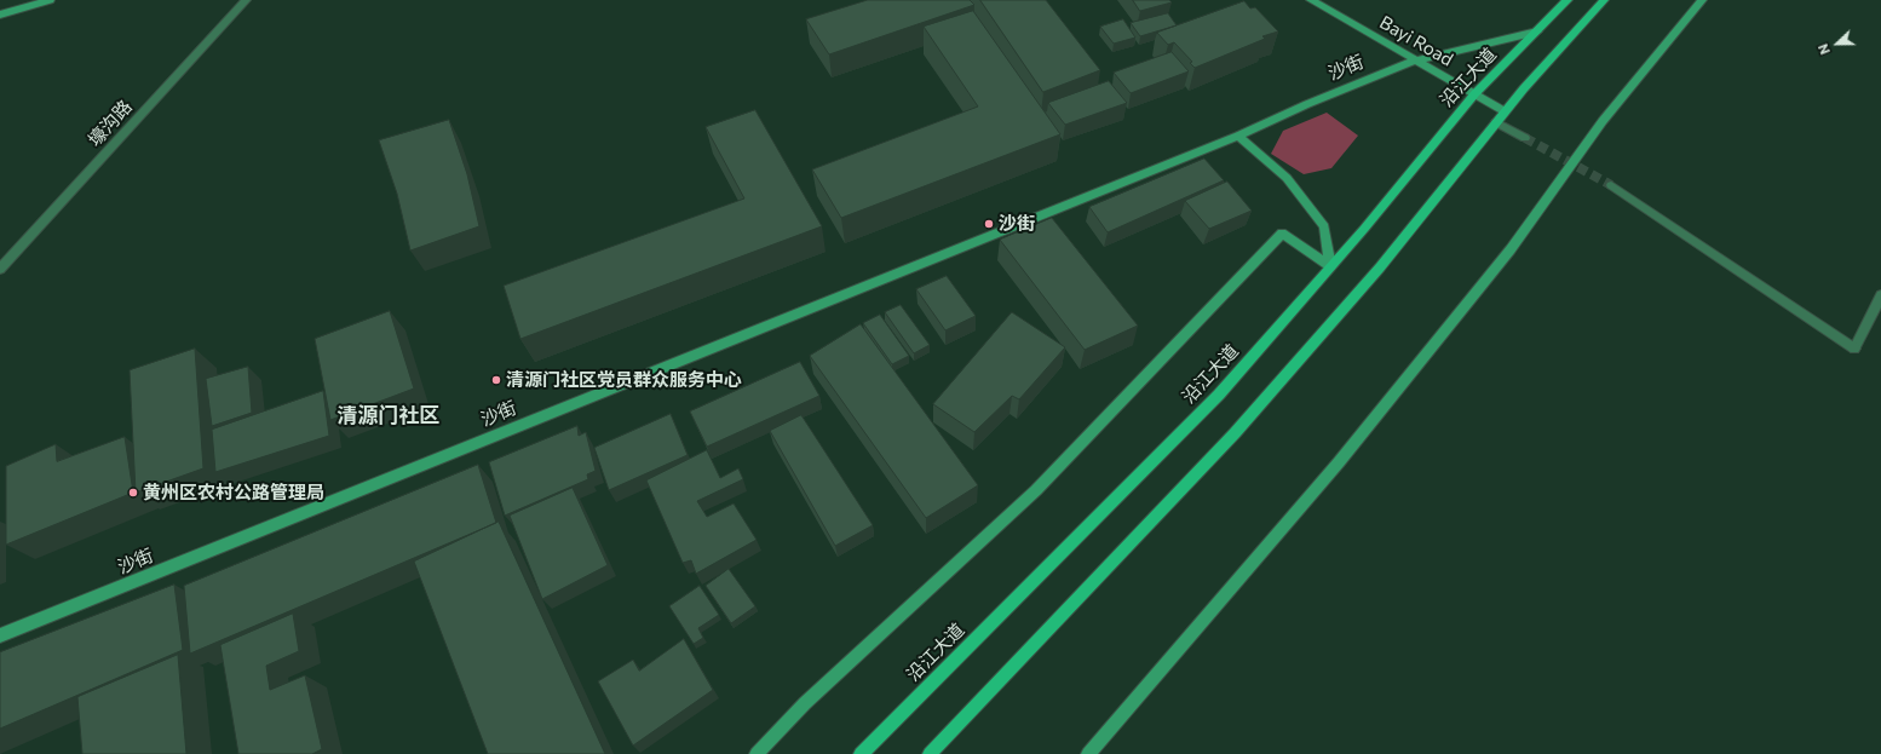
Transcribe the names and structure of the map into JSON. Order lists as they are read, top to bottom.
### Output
{
  "streets": {
    "main road": ["沿江大道"],
    "street": ["Bayi Road", "沙街", "壕沟路"]
  },
  "crossings": [
    ["Bayi Road", "沙街"],
    ["Bayi Road", "沿江大道"],
    ["沙街", "沿江大道"]
  ],
  "districts": ["清源门社区"],
  "places": ["沙街", "清源门社区党员群众服务中心", "黄州区农村公路管理局"],
  "north": "left"
}
